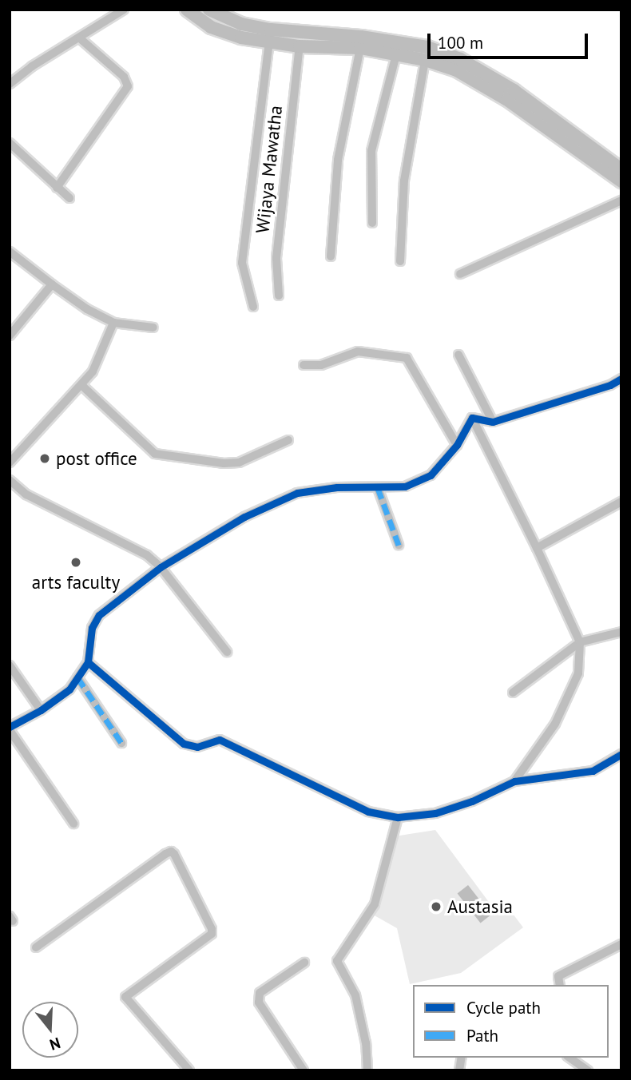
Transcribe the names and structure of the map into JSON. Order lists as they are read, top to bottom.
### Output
{
  "streets": {
    "street": ["Wijaya Mawatha"]
  },
  "places": ["post office", "arts faculty", "Austasia"],
  "legend": ["Cycle path", "Path"],
  "scale_bar": "100 m",
  "north": "bottom"
}
